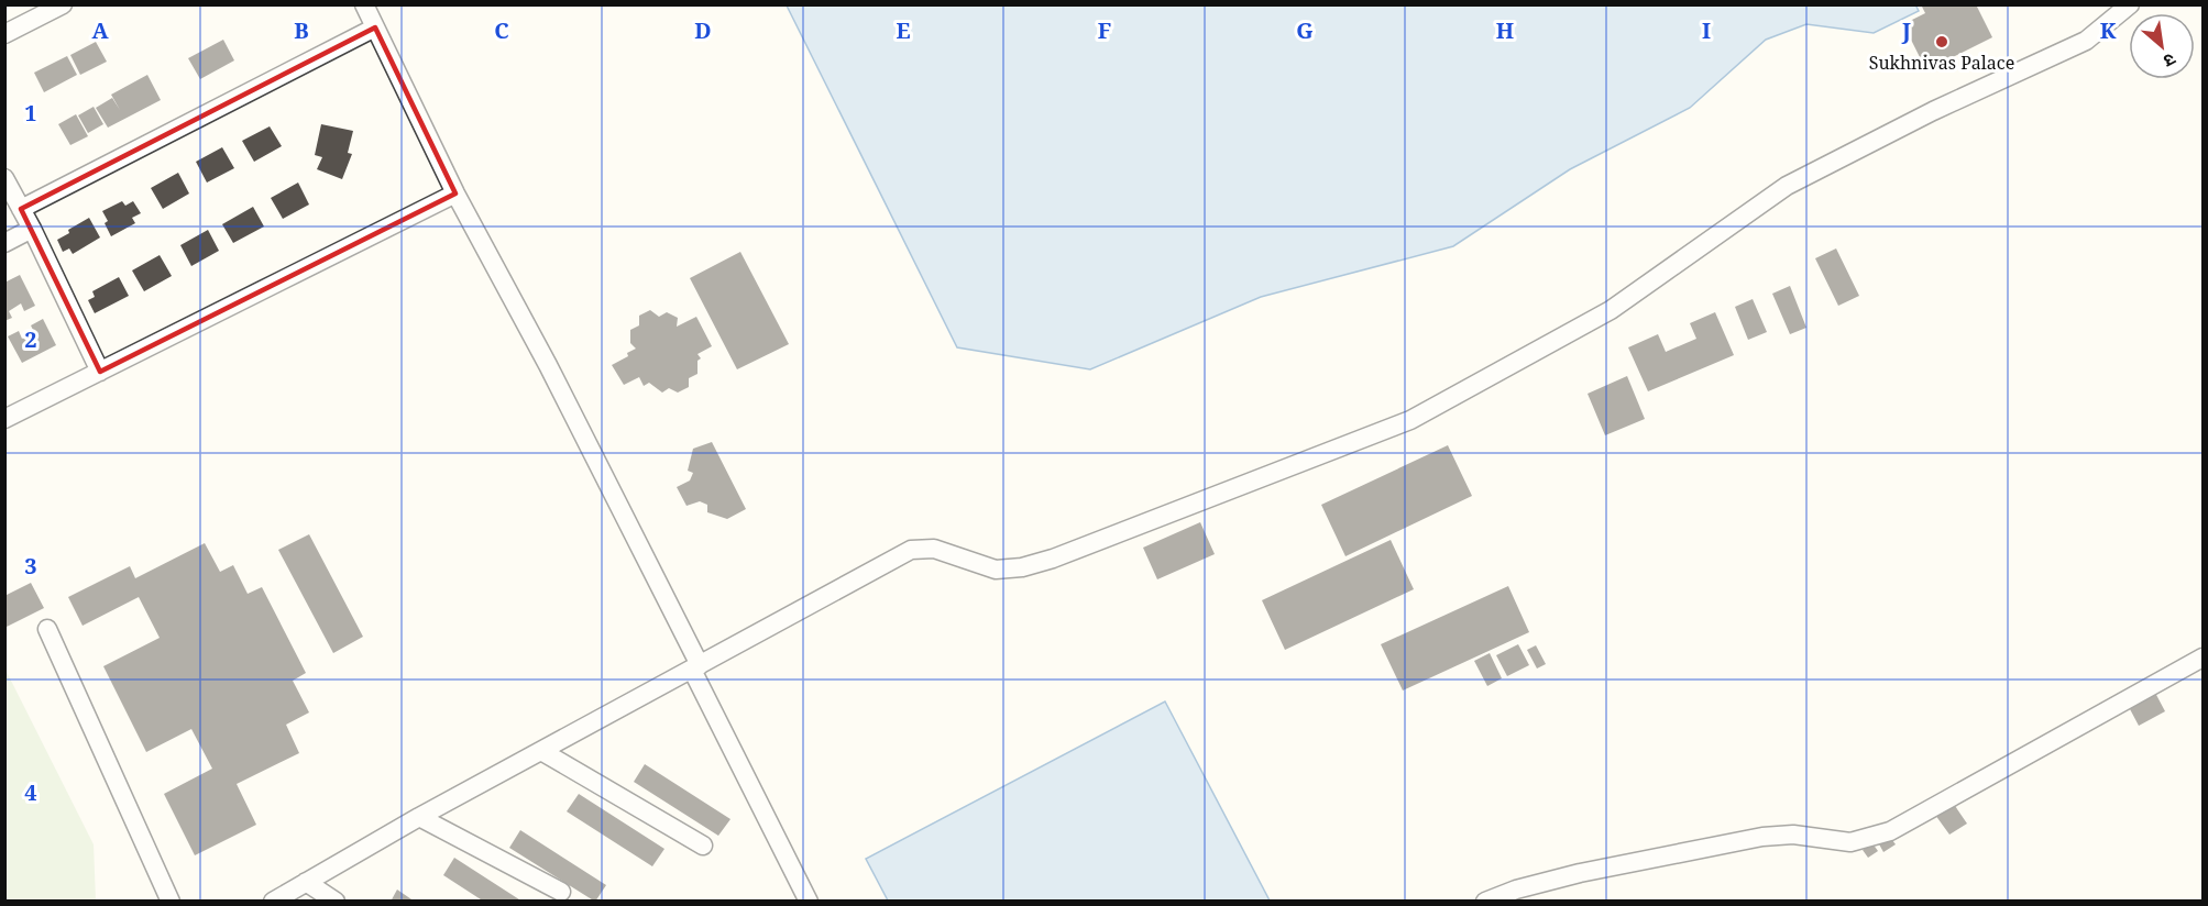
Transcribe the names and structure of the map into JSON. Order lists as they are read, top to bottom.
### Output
{
  "places": ["Sukhnivas Palace"],
  "north": "bottom right",
  "grid": {
    "columns": [
      "A",
      "B",
      "C",
      "D",
      "E",
      "F",
      "G",
      "H",
      "I",
      "J",
      "K"
    ],
    "rows": [
      "1",
      "2",
      "3",
      "4"
    ]
  }
}
